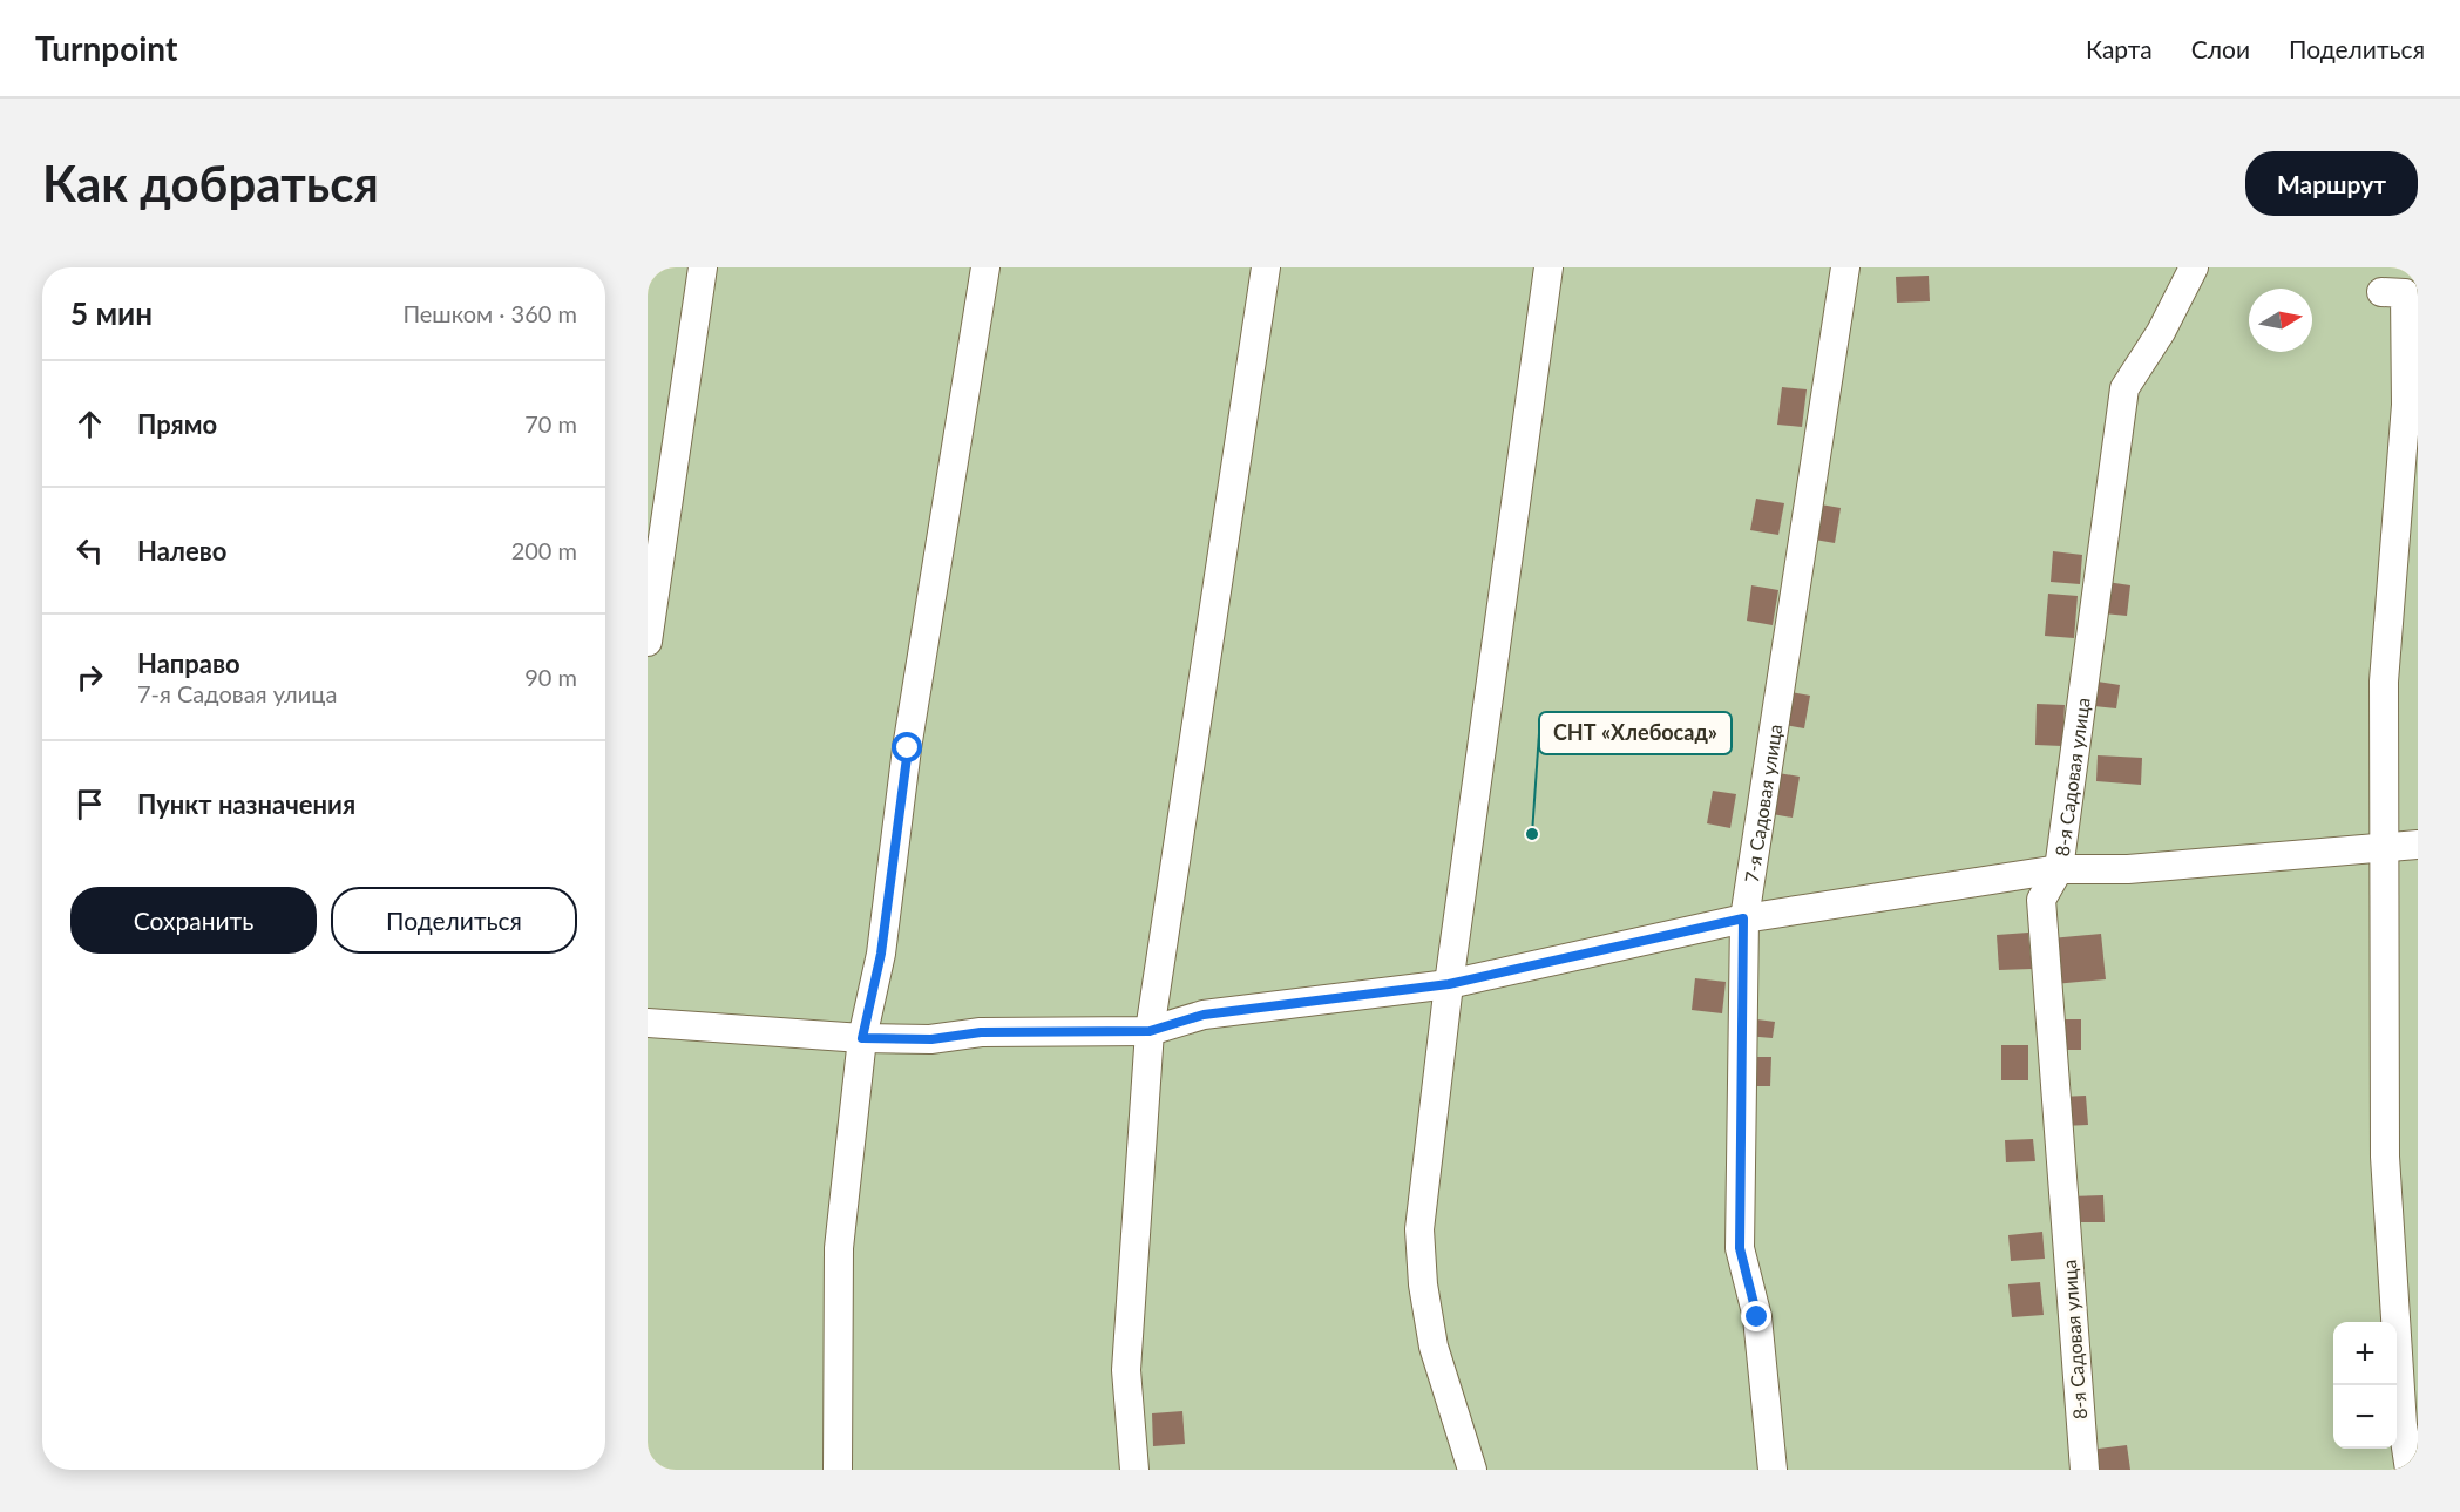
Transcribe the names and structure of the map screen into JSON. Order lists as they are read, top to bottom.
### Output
{
  "streets": {
    "lane": ["8-я Садовая улица", "7-я Садовая улица"]
  },
  "places": ["СНТ «Хлебосад»"],
  "north": "right",
  "page": {
    "header": "Turnpoint",
    "nav": ["Карта", "Слои", "Поделиться"],
    "buttons": [
      "Маршрут",
      ["Сохранить", "Поделиться"]
    ],
    "title": "Как добраться",
    "heading": ["5 мин", "Пешком · 360 m"],
    "list": [
      ["Прямо", "70 m"],
      ["Налево", "200 m"],
      ["Направо", "7-я Садовая улица", "90 m"],
      "Пункт назначения"
    ],
    "map_buttons": ["+", "−"]
  }
}
